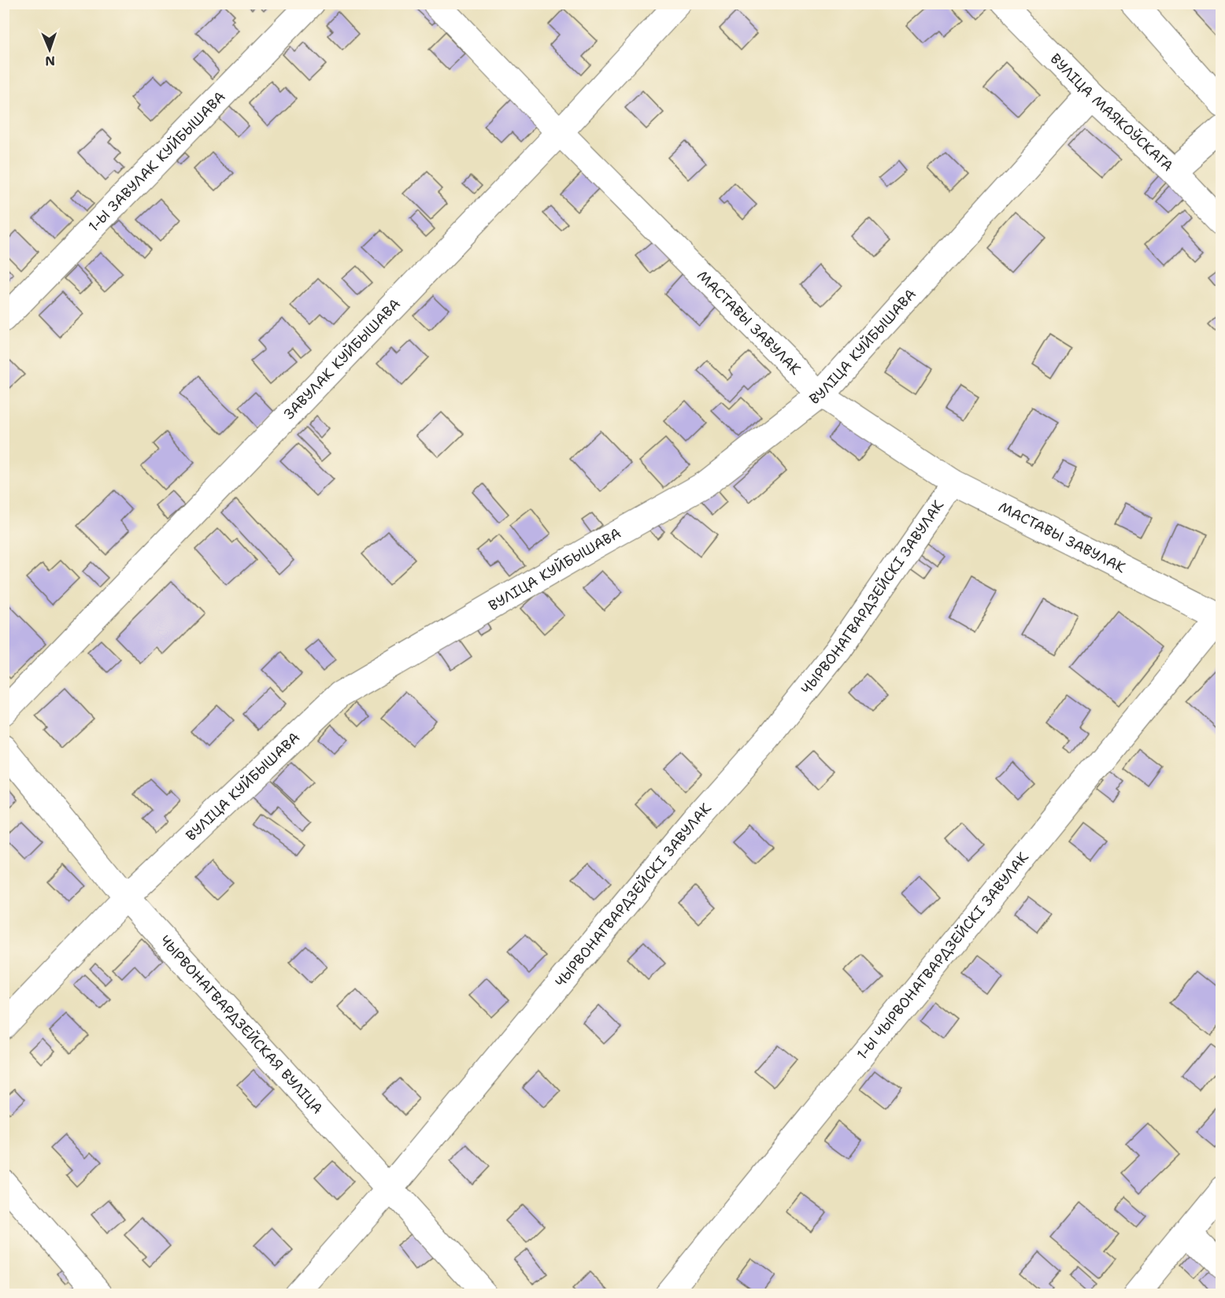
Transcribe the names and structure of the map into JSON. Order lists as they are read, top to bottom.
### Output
{
  "streets": {
    "street": [
      "ВУЛІЦА МАЯКОЎСКАГА",
      "1-Ы ЗАВУЛАК КУЙБЫШАВА",
      "МАСТАВЫ ЗАВУЛАК",
      "ВУЛІЦА КУЙБЫШАВА",
      "ЗАВУЛАК КУЙБЫШАВА",
      "ЧЫРВОНАГВАРДЗЕЙСКІ ЗАВУЛАК",
      "1-Ы ЧЫРВОНАГВАРДЗЕЙСКІ ЗАВУЛАК",
      "ЧЫРВОНАГВАРДЗЕЙСКАЯ ВУЛІЦА"
    ]
  },
  "crossings": [
    ["ВУЛІЦА МАЯКОЎСКАГА", "ВУЛІЦА КУЙБЫШАВА"],
    ["МАСТАВЫ ЗАВУЛАК", "ВУЛІЦА КУЙБЫШАВА"],
    ["МАСТАВЫ ЗАВУЛАК", "ЗАВУЛАК КУЙБЫШАВА"],
    ["МАСТАВЫ ЗАВУЛАК", "ЧЫРВОНАГВАРДЗЕЙСКІ ЗАВУЛАК"],
    ["МАСТАВЫ ЗАВУЛАК", "1-Ы ЧЫРВОНАГВАРДЗЕЙСКІ ЗАВУЛАК"],
    ["ВУЛІЦА КУЙБЫШАВА", "ЧЫРВОНАГВАРДЗЕЙСКАЯ ВУЛІЦА"],
    ["ЧЫРВОНАГВАРДЗЕЙСКІ ЗАВУЛАК", "ЧЫРВОНАГВАРДЗЕЙСКАЯ ВУЛІЦА"]
  ],
  "north": "bottom"
}
